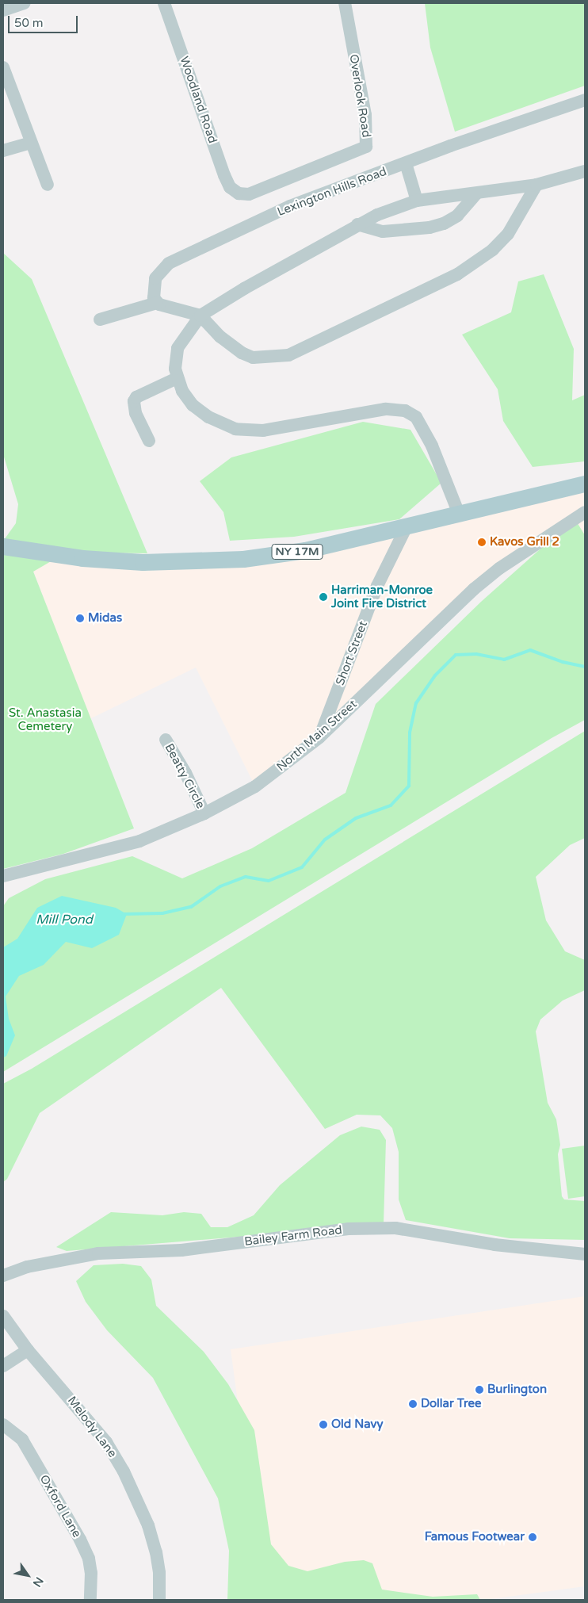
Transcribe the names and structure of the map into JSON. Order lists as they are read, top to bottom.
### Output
{
  "streets": {
    "main road": ["NY 17M"],
    "street": [
      "Overlook Road",
      "Woodland Road",
      "Lexington Hills Road",
      "Short Street",
      "North Main Street",
      "Beatty Circle",
      "Bailey Farm Road",
      "Melody Lane",
      "Oxford Lane"
    ]
  },
  "crossings": [
    ["Overlook Road", "Woodland Road"],
    ["NY 17M", "Short Street"],
    ["Short Street", "North Main Street"],
    ["North Main Street", "Beatty Circle"]
  ],
  "water": ["Mill Pond"],
  "parks": ["St. Anastasia Cemetery"],
  "places": [
    "Kavos Grill 2",
    "Harriman-Monroe Joint Fire District",
    "Midas",
    "Burlington",
    "Dollar Tree",
    "Old Navy",
    "Famous Footwear"
  ],
  "scale_bar": "50 m",
  "north": "bottom right"
}
